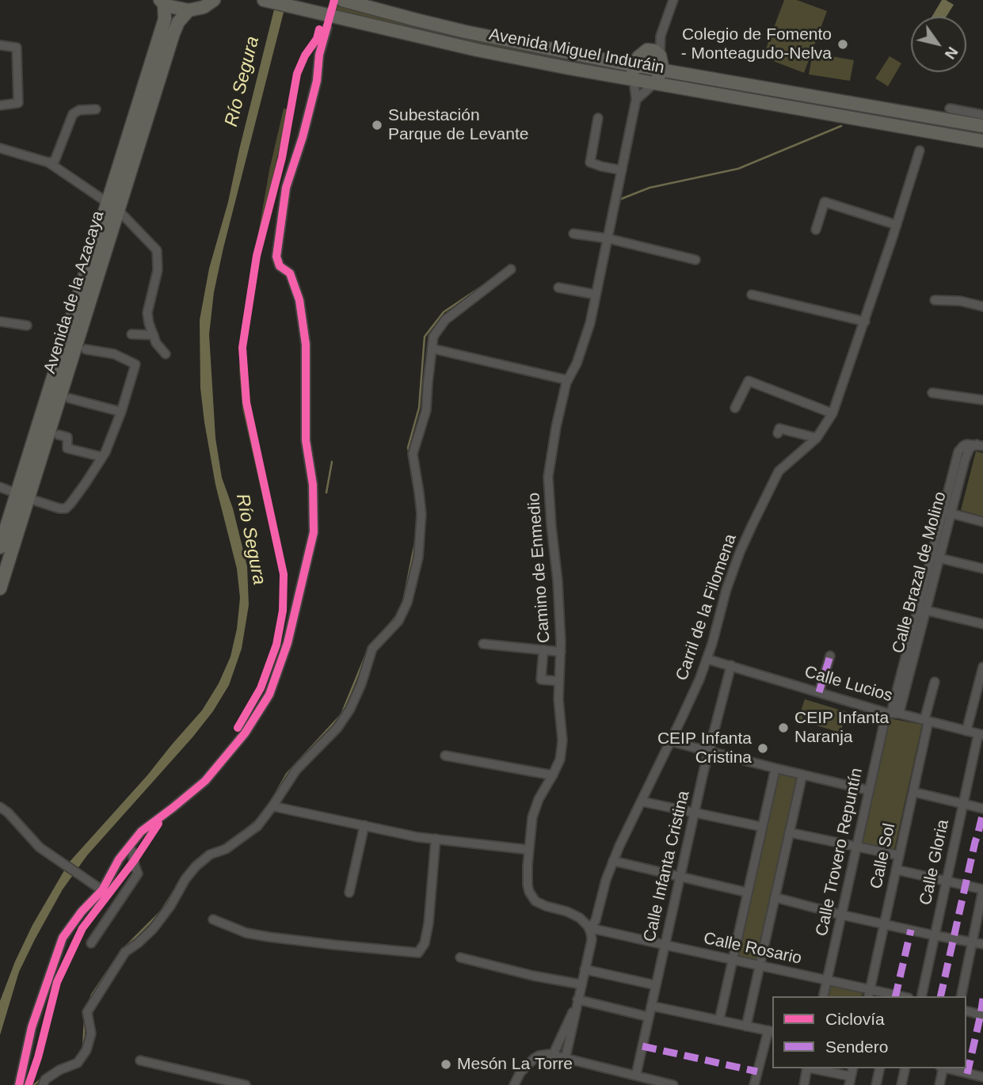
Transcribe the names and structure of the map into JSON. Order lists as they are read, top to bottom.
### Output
{
  "streets": {
    "main road": ["Avenida Miguel Induráin", "Avenida de la Azacaya"],
    "street": [
      "Camino de Enmedio",
      "Carril de la Filomena",
      "Calle Lucios",
      "Calle Trovero Repuntín",
      "Calle Sol",
      "Calle Gloria",
      "Calle Infanta Cristina",
      "Calle Rosario"
    ]
  },
  "crossings": [
    ["Avenida Miguel Induráin", "Camino de Enmedio"],
    ["Camino de Enmedio", "Carril de la Filomena"],
    ["Camino de Enmedio", "Calle Rosario"],
    ["Carril de la Filomena", "Calle Lucios"],
    ["Carril de la Filomena", "Calle Rosario"],
    ["Calle Lucios", "Calle Trovero Repuntín"],
    ["Calle Lucios", "Calle Sol"],
    ["Calle Lucios", "Calle Gloria"],
    ["Calle Lucios", "Calle Infanta Cristina"],
    ["Calle Trovero Repuntín", "Calle Rosario"],
    ["Calle Sol", "Calle Rosario"],
    ["Calle Infanta Cristina", "Calle Rosario"]
  ],
  "water": ["Río Segura"],
  "places": [
    "Colegio de Fomento - Monteagudo-Nelva",
    "Subestación Parque de Levante",
    "CEIP Infanta Naranja",
    "CEIP Infanta Cristina",
    "Mesón La Torre"
  ],
  "legend": ["Ciclovía", "Sendero"],
  "north": "bottom right"
}
